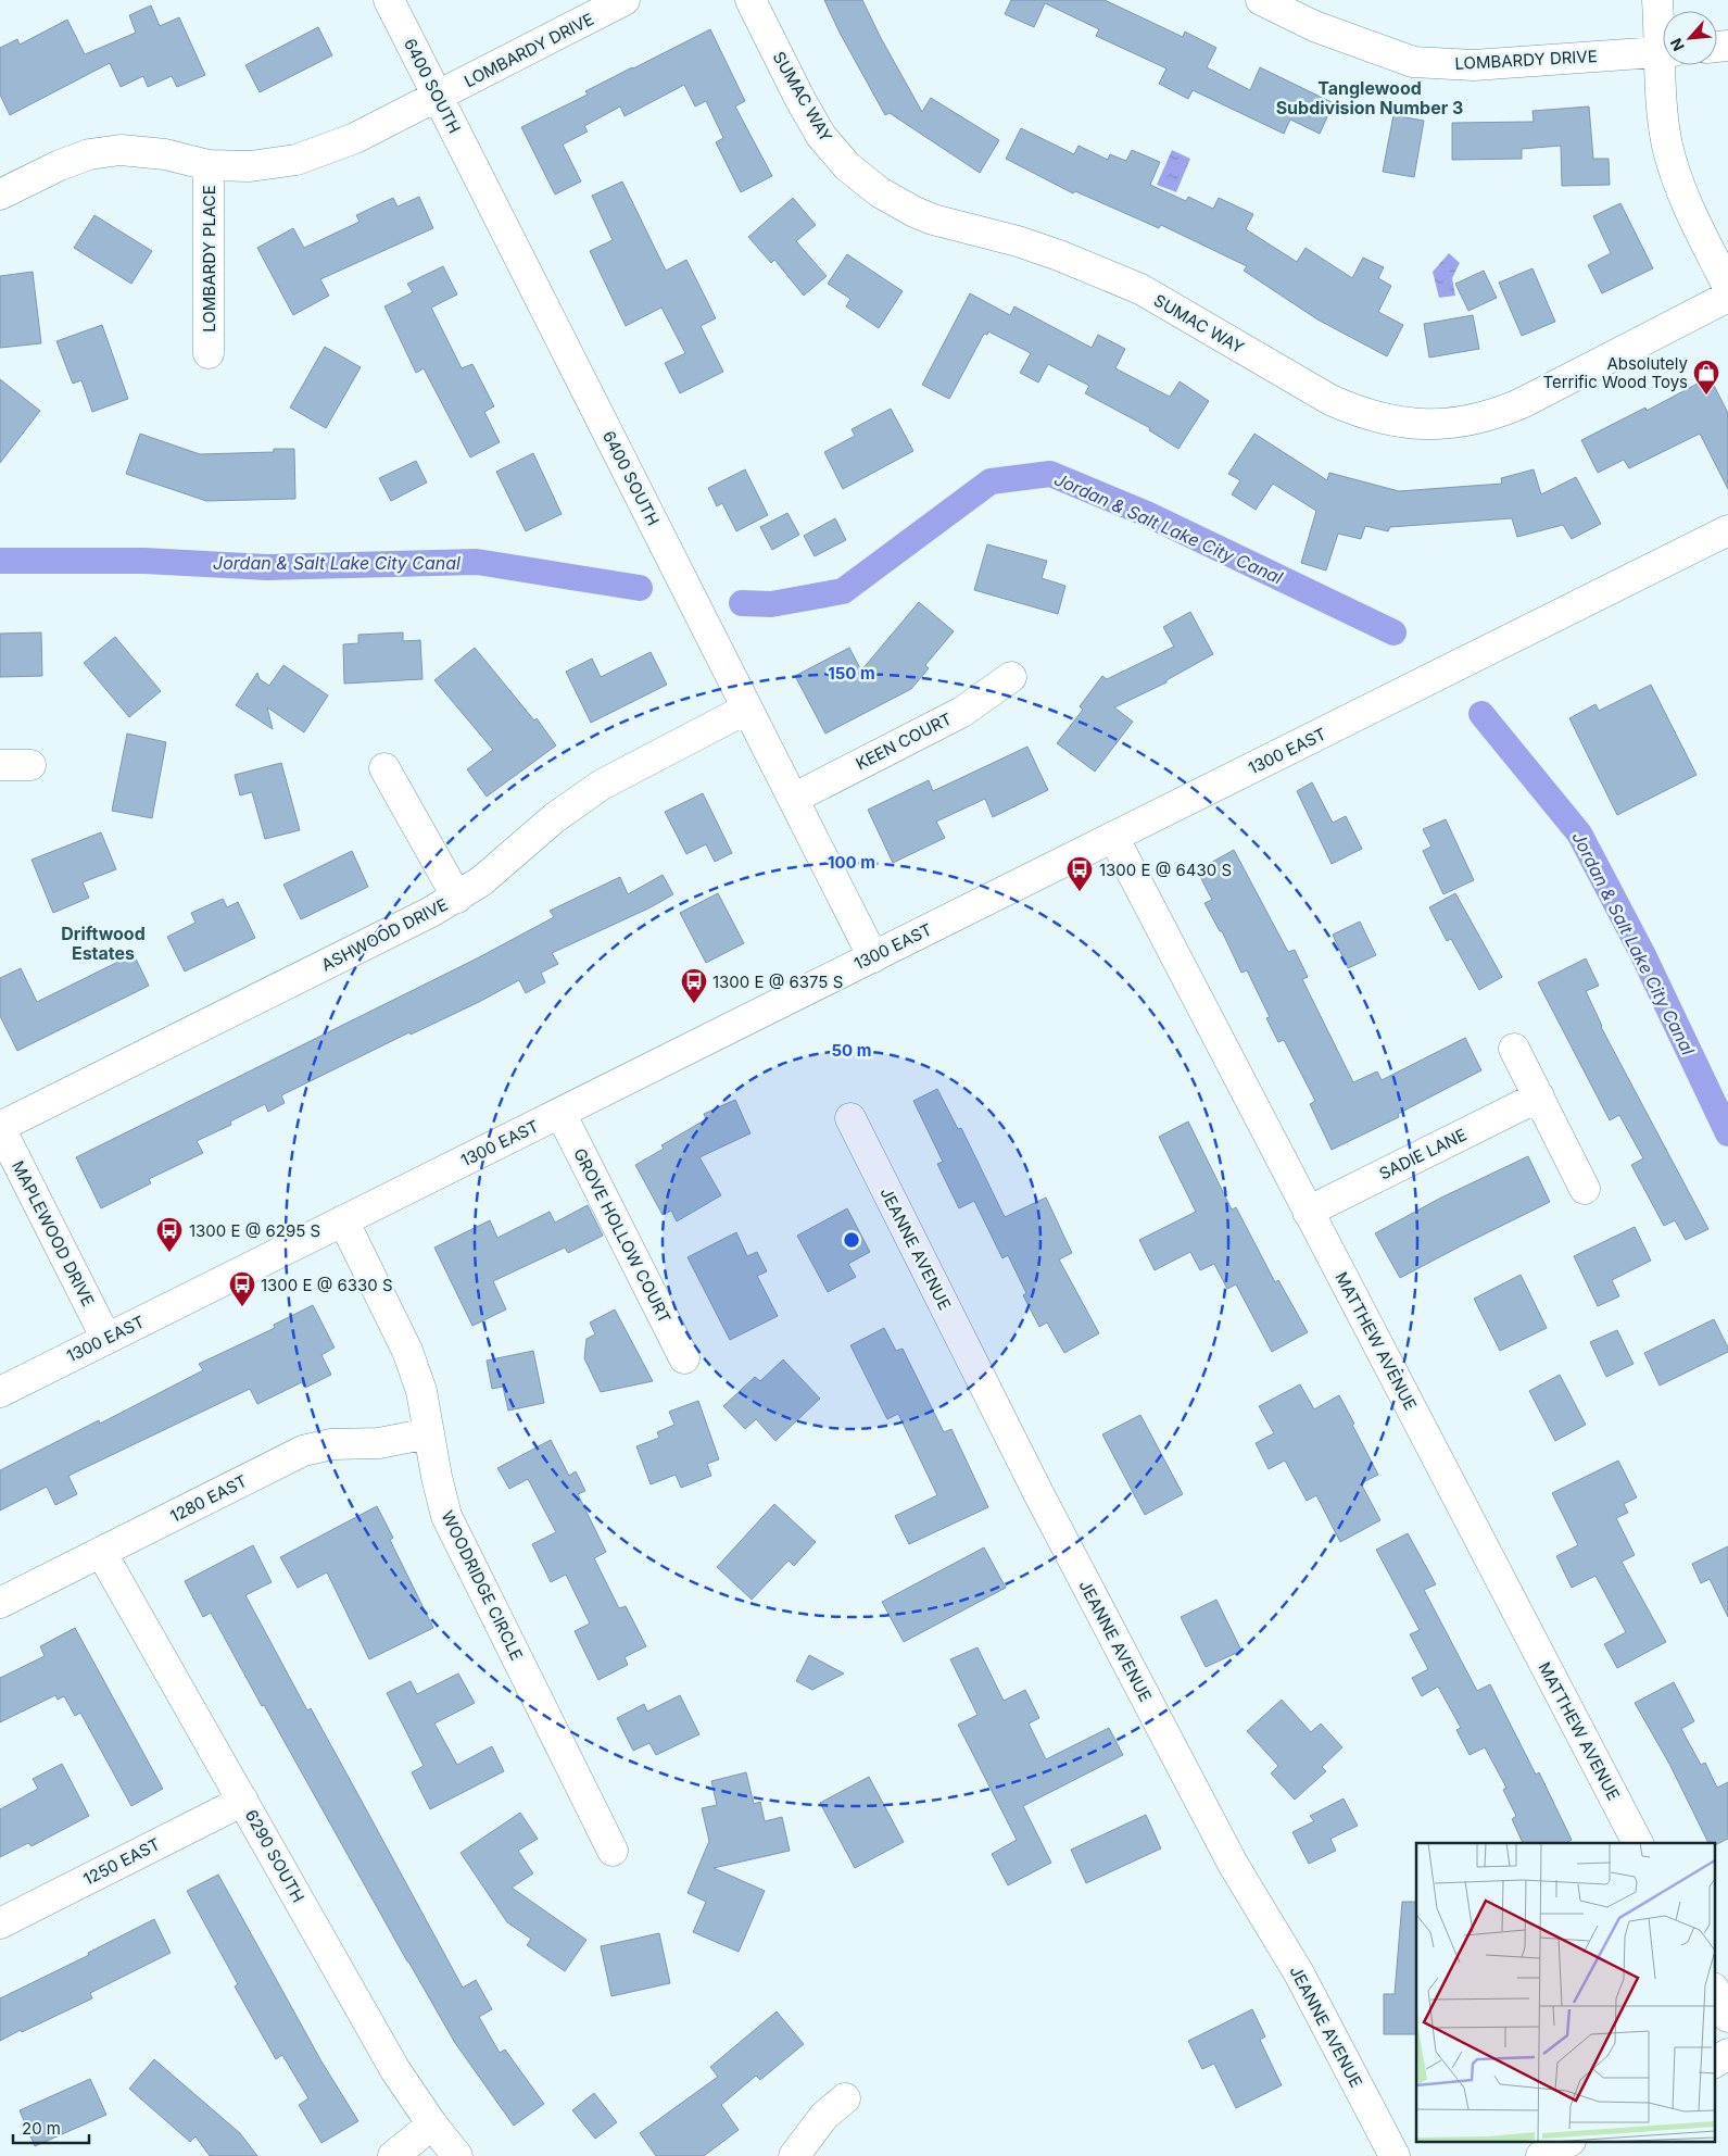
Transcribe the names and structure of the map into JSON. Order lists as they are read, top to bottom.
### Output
{
  "streets": {
    "street": [
      "LOMBARDY DRIVE",
      "6400 SOUTH",
      "SUMAC WAY",
      "LOMBARDY PLACE",
      "KEEN COURT",
      "1300 EAST",
      "ASHWOOD DRIVE",
      "SADIE LANE",
      "MAPLEWOOD DRIVE",
      "GROVE HOLLOW COURT",
      "JEANNE AVENUE",
      "MATTHEW AVENUE",
      "1280 EAST",
      "WOODRIDGE CIRCLE",
      "6290 SOUTH",
      "1250 EAST"
    ]
  },
  "crossings": [
    ["LOMBARDY DRIVE", "6400 SOUTH"],
    ["LOMBARDY DRIVE", "LOMBARDY PLACE"],
    ["6400 SOUTH", "KEEN COURT"],
    ["6400 SOUTH", "1300 EAST"],
    ["6400 SOUTH", "ASHWOOD DRIVE"],
    ["1300 EAST", "MAPLEWOOD DRIVE"],
    ["1300 EAST", "GROVE HOLLOW COURT"],
    ["1300 EAST", "MATTHEW AVENUE"],
    ["1300 EAST", "WOODRIDGE CIRCLE"],
    ["ASHWOOD DRIVE", "MAPLEWOOD DRIVE"],
    ["SADIE LANE", "MATTHEW AVENUE"],
    ["1280 EAST", "WOODRIDGE CIRCLE"],
    ["1280 EAST", "6290 SOUTH"],
    ["6290 SOUTH", "1250 EAST"]
  ],
  "districts": ["Tanglewood Subdivision Number 3", "Driftwood Estates"],
  "water": ["Jordan & Salt Lake City Canal"],
  "places": {
    "shop": ["Absolutely Terrific Wood Toys"],
    "bus stop": [
      "1300 E @ 6430 S",
      "1300 E @ 6375 S",
      "1300 E @ 6295 S",
      "1300 E @ 6330 S"
    ]
  },
  "scale_bar": "20 m",
  "north": "bottom left",
  "rings": ["150 m", "100 m", "50 m"]
}
